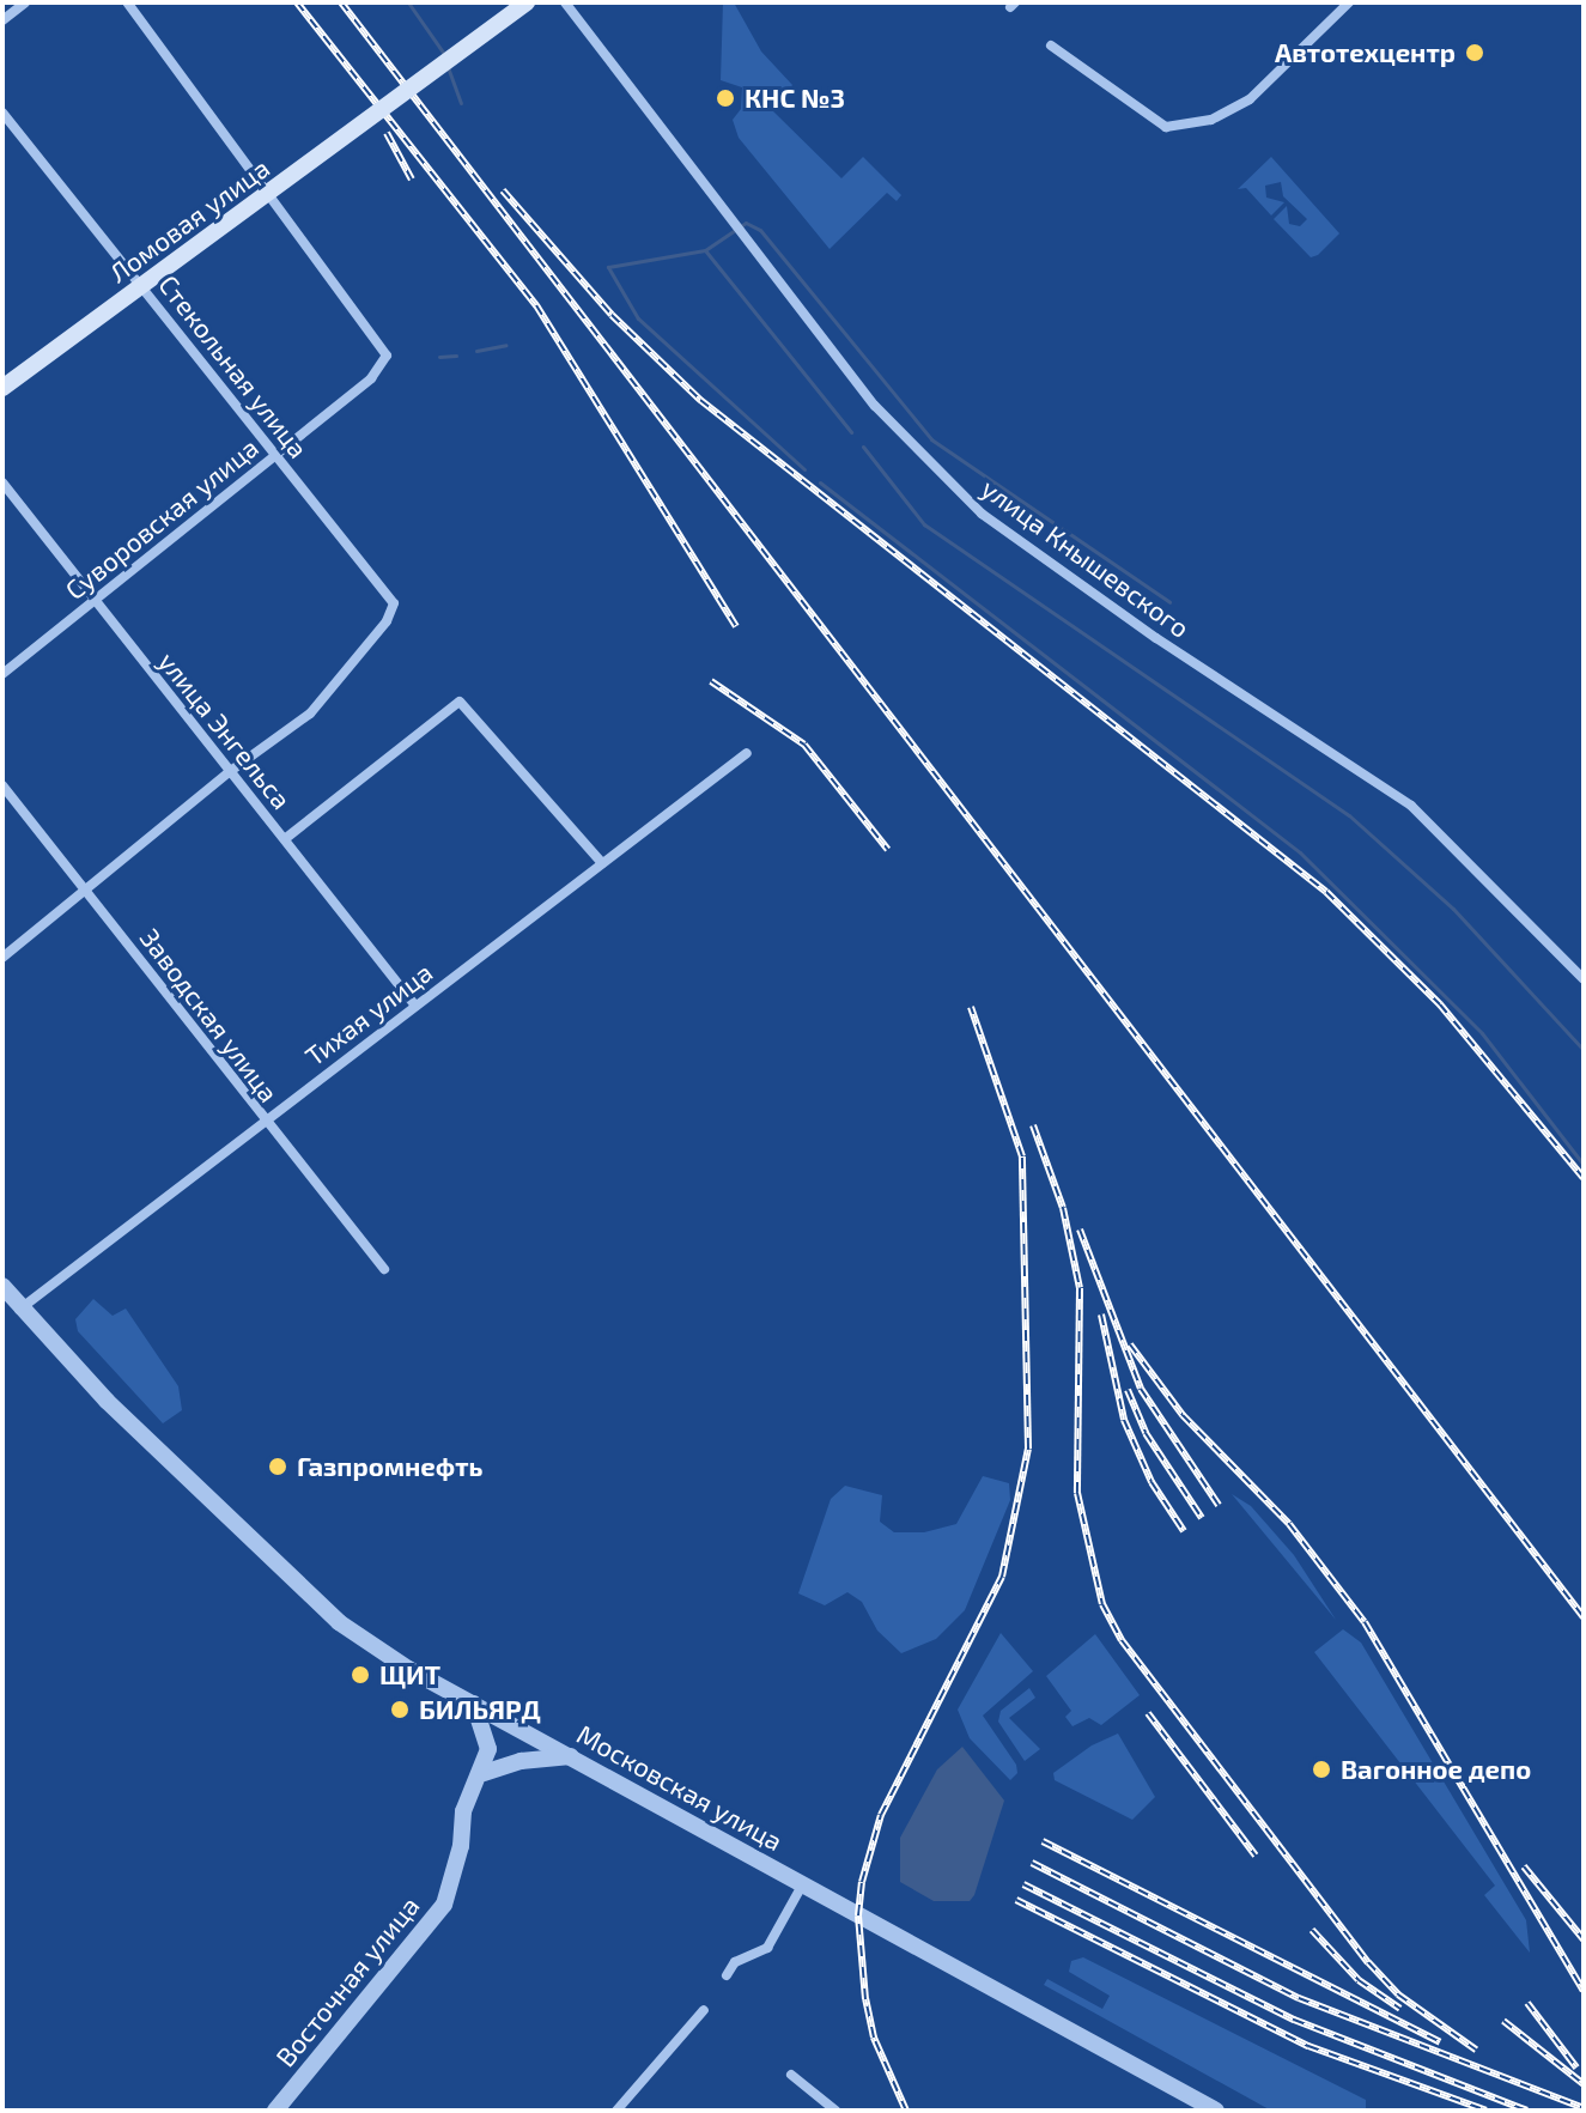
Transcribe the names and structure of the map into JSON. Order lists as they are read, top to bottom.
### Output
{
  "streets": {
    "main road": ["Ломовая улица"],
    "street": [
      "Стекольная улица",
      "Суворовская улица",
      "улица Кнышевского",
      "улица Энгельса",
      "Тихая улица",
      "Заводская улица",
      "Московская улица",
      "Восточная улица"
    ]
  },
  "crossings": [
    ["Стекольная улица", "Суворовская улица"],
    ["Стекольная улица", "улица Энгельса"],
    ["Суворовская улица", "улица Энгельса"],
    ["улица Энгельса", "Тихая улица"],
    ["Тихая улица", "Заводская улица"],
    ["Тихая улица", "Московская улица"]
  ],
  "places": [
    "Автотехцентр",
    "КНС №3",
    "Газпромнефть",
    "ЩИТ",
    "БИЛЬЯРД",
    "Вагонное депо"
  ]
}
